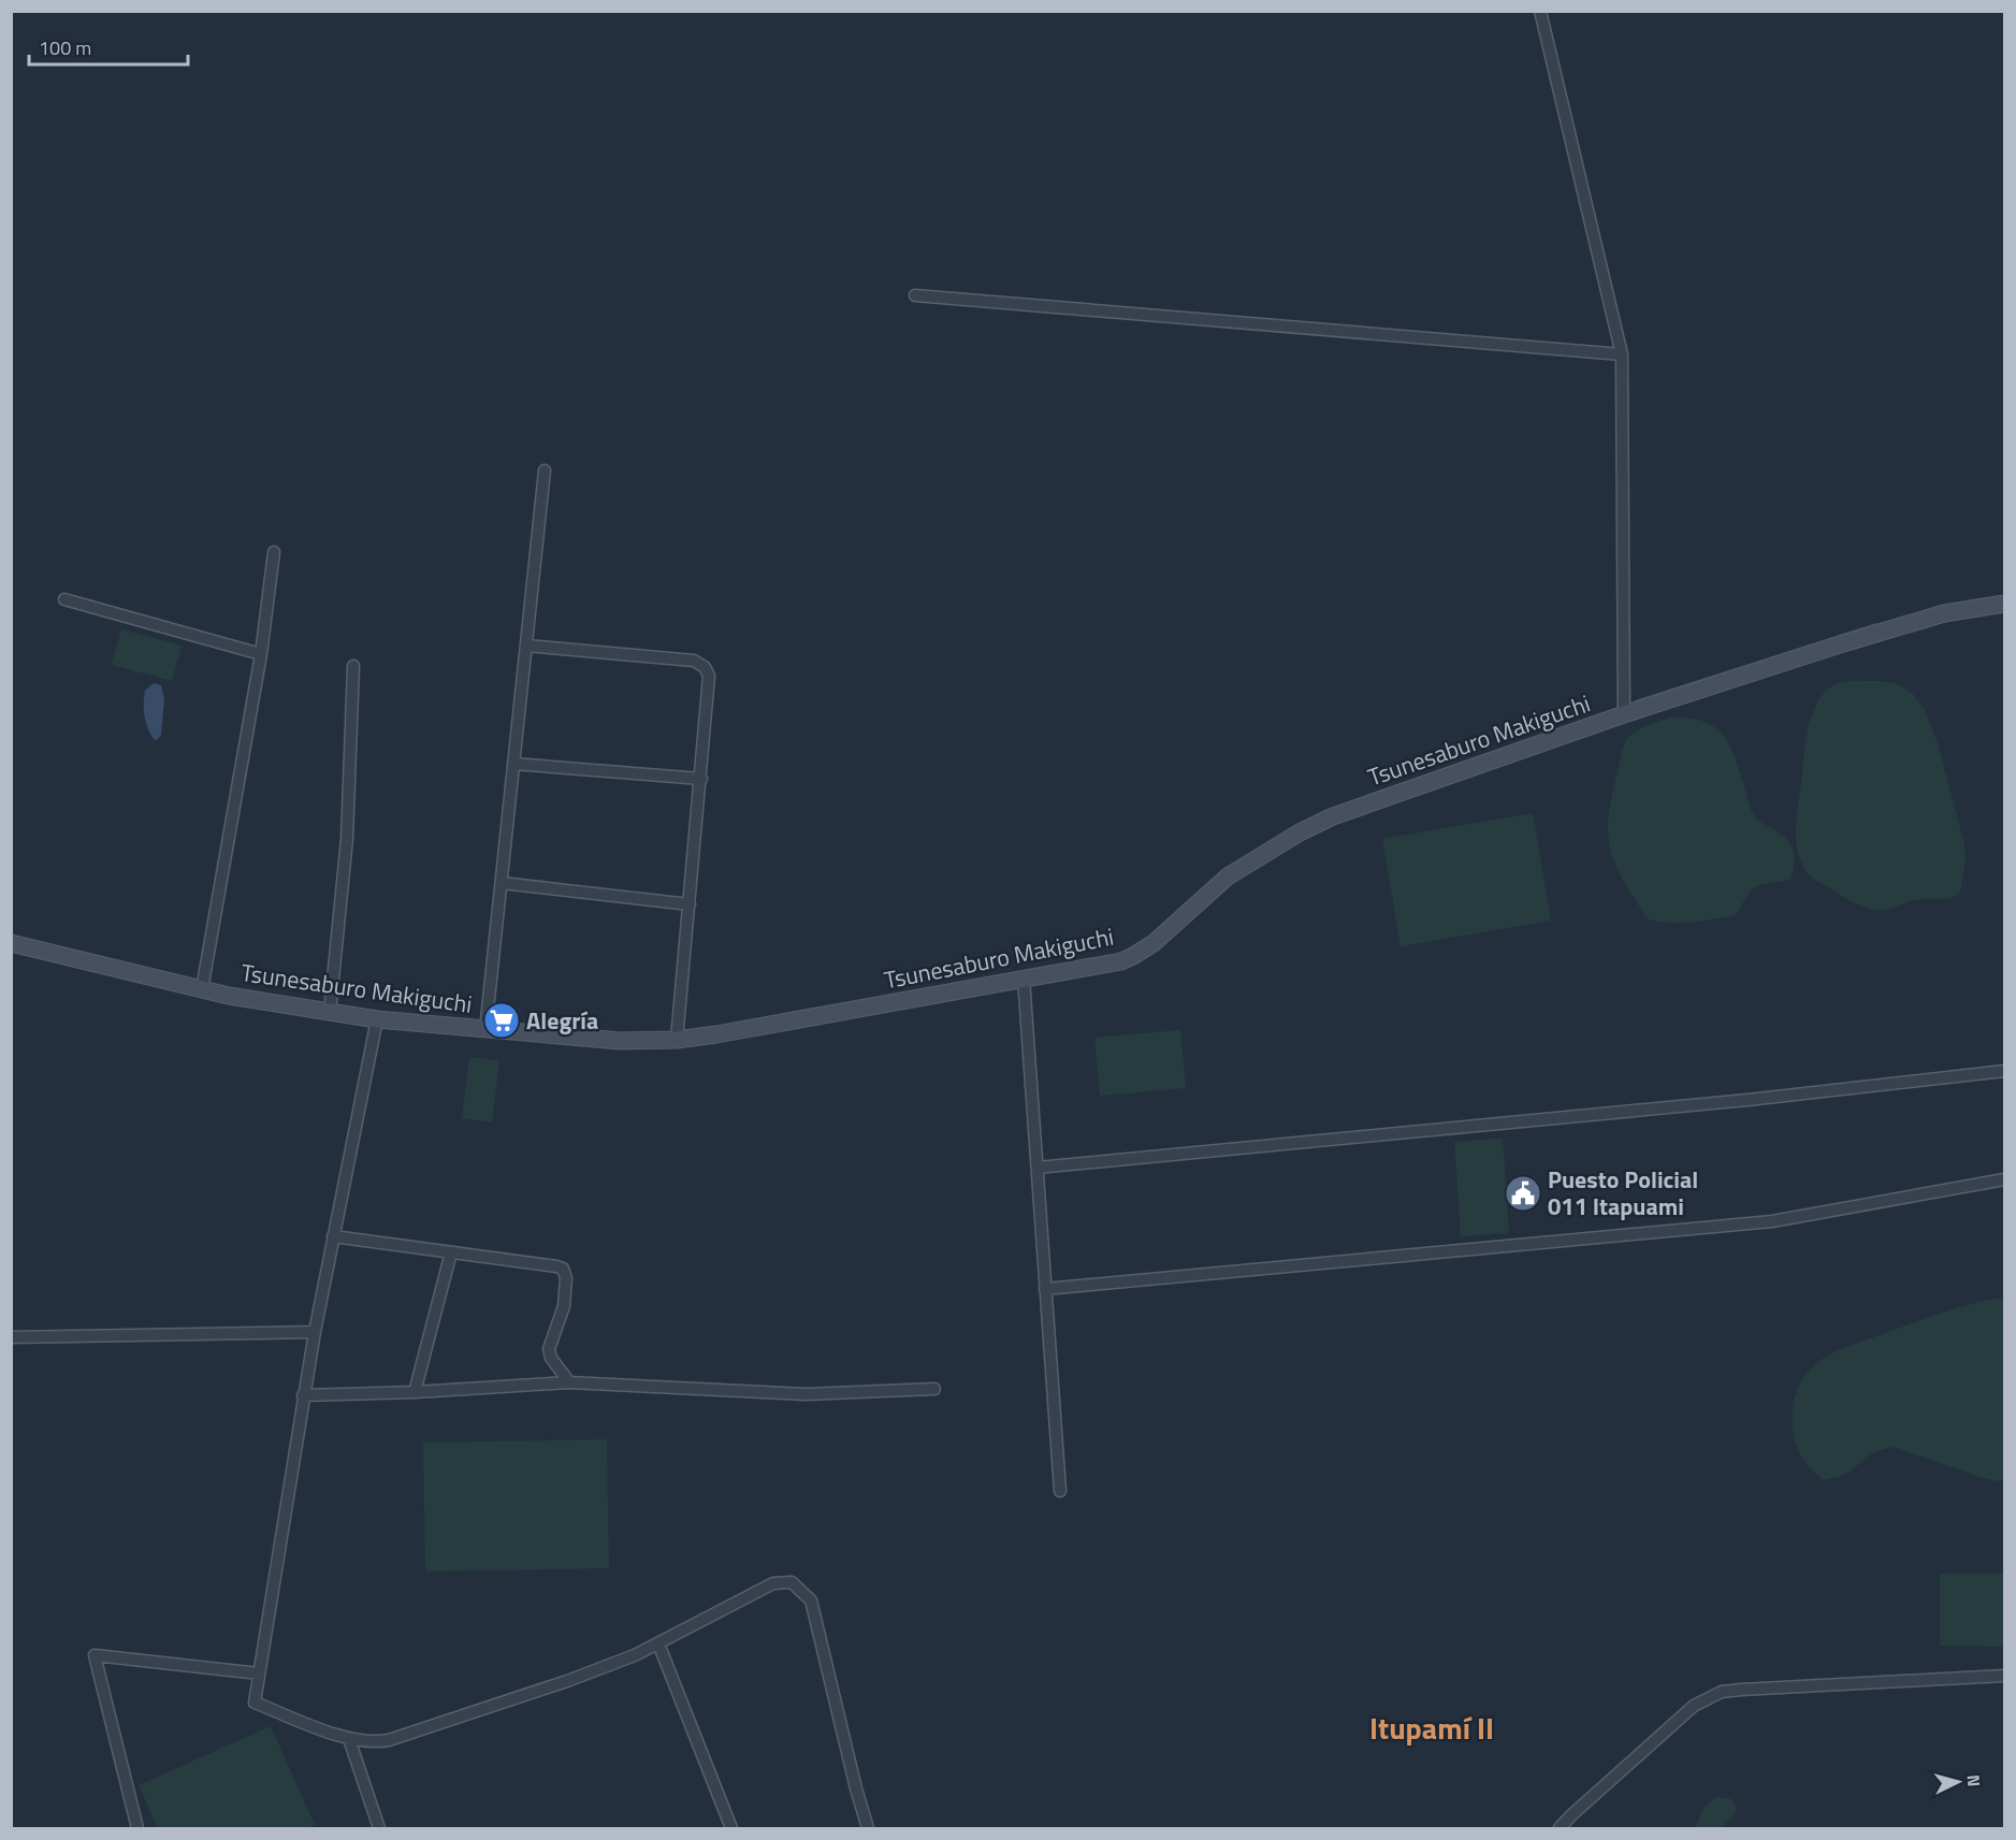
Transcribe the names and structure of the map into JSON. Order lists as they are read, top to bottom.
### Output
{
  "streets": {
    "street": ["Tsunesaburo Makiguchi"]
  },
  "districts": ["Itupamí II"],
  "places": {
    "supermarket": ["Alegría"],
    "public building": ["Puesto Policial 011 Itapuami"]
  },
  "scale_bar": "100 m",
  "north": "right"
}
